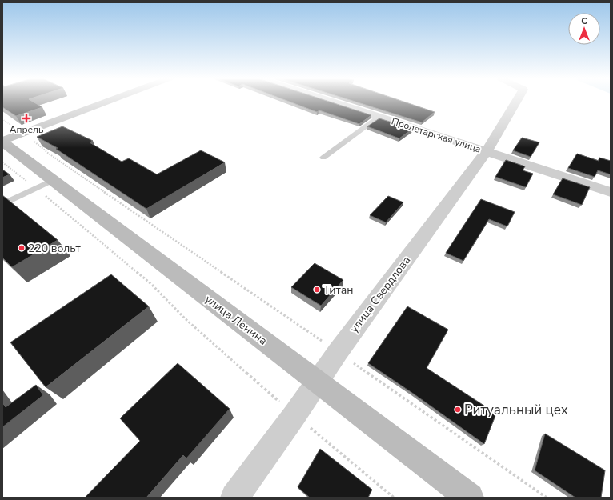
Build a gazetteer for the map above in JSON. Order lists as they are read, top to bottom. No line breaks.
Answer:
{"streets":{"main road":["улица Ленина"],"street":["Пролетарская улица","улица Свердлова"]},"crossings":[["Пролетарская улица","улица Свердлова"],["улица Свердлова","улица Ленина"]],"places":{"health":["Апрель"],"other":["220 вольт","Титан","Ритуальный цех"]},"north":"top"}
